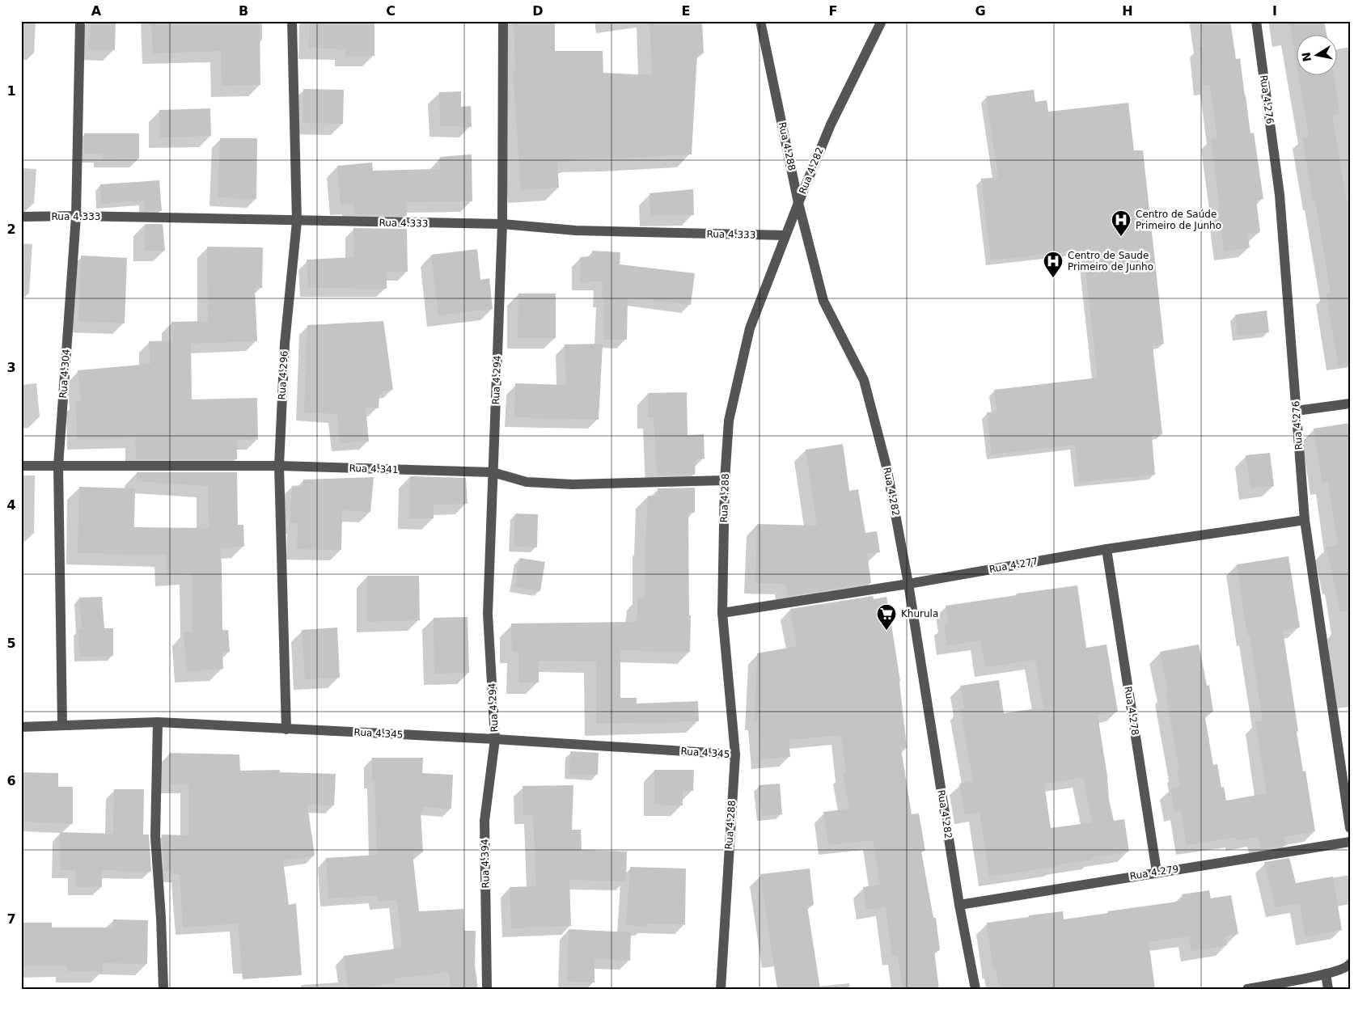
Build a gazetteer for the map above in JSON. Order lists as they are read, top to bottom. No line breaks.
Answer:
{"streets":{"street":["Rua 4.276","Rua 4.288","Rua 4.282","Rua 4.333","Rua 4.304","Rua 4.296","Rua 4.294","Rua 4.341","Rua 4.277","Rua 4.278","Rua 4.345","Rua 4.394","Rua 4.279"]},"crossings":[["Rua 4.276","Rua 4.277"],["Rua 4.288","Rua 4.282"],["Rua 4.288","Rua 4.333"],["Rua 4.288","Rua 4.341"],["Rua 4.288","Rua 4.277"],["Rua 4.288","Rua 4.345"],["Rua 4.282","Rua 4.277"],["Rua 4.282","Rua 4.279"],["Rua 4.333","Rua 4.304"],["Rua 4.333","Rua 4.296"],["Rua 4.333","Rua 4.294"],["Rua 4.304","Rua 4.341"],["Rua 4.304","Rua 4.345"],["Rua 4.296","Rua 4.341"],["Rua 4.296","Rua 4.345"],["Rua 4.294","Rua 4.341"],["Rua 4.294","Rua 4.345"],["Rua 4.294","Rua 4.394"],["Rua 4.277","Rua 4.278"],["Rua 4.278","Rua 4.279"],["Rua 4.345","Rua 4.394"]],"places":{"hospital":["Centro de Saúde Primeiro de Junho","Centro de Saude Primeiro de Junho"],"supermarket":["Khurula"]},"north":"left","grid":{"columns":["A","B","C","D","E","F","G","H","I"],"rows":["1","2","3","4","5","6","7"]}}
